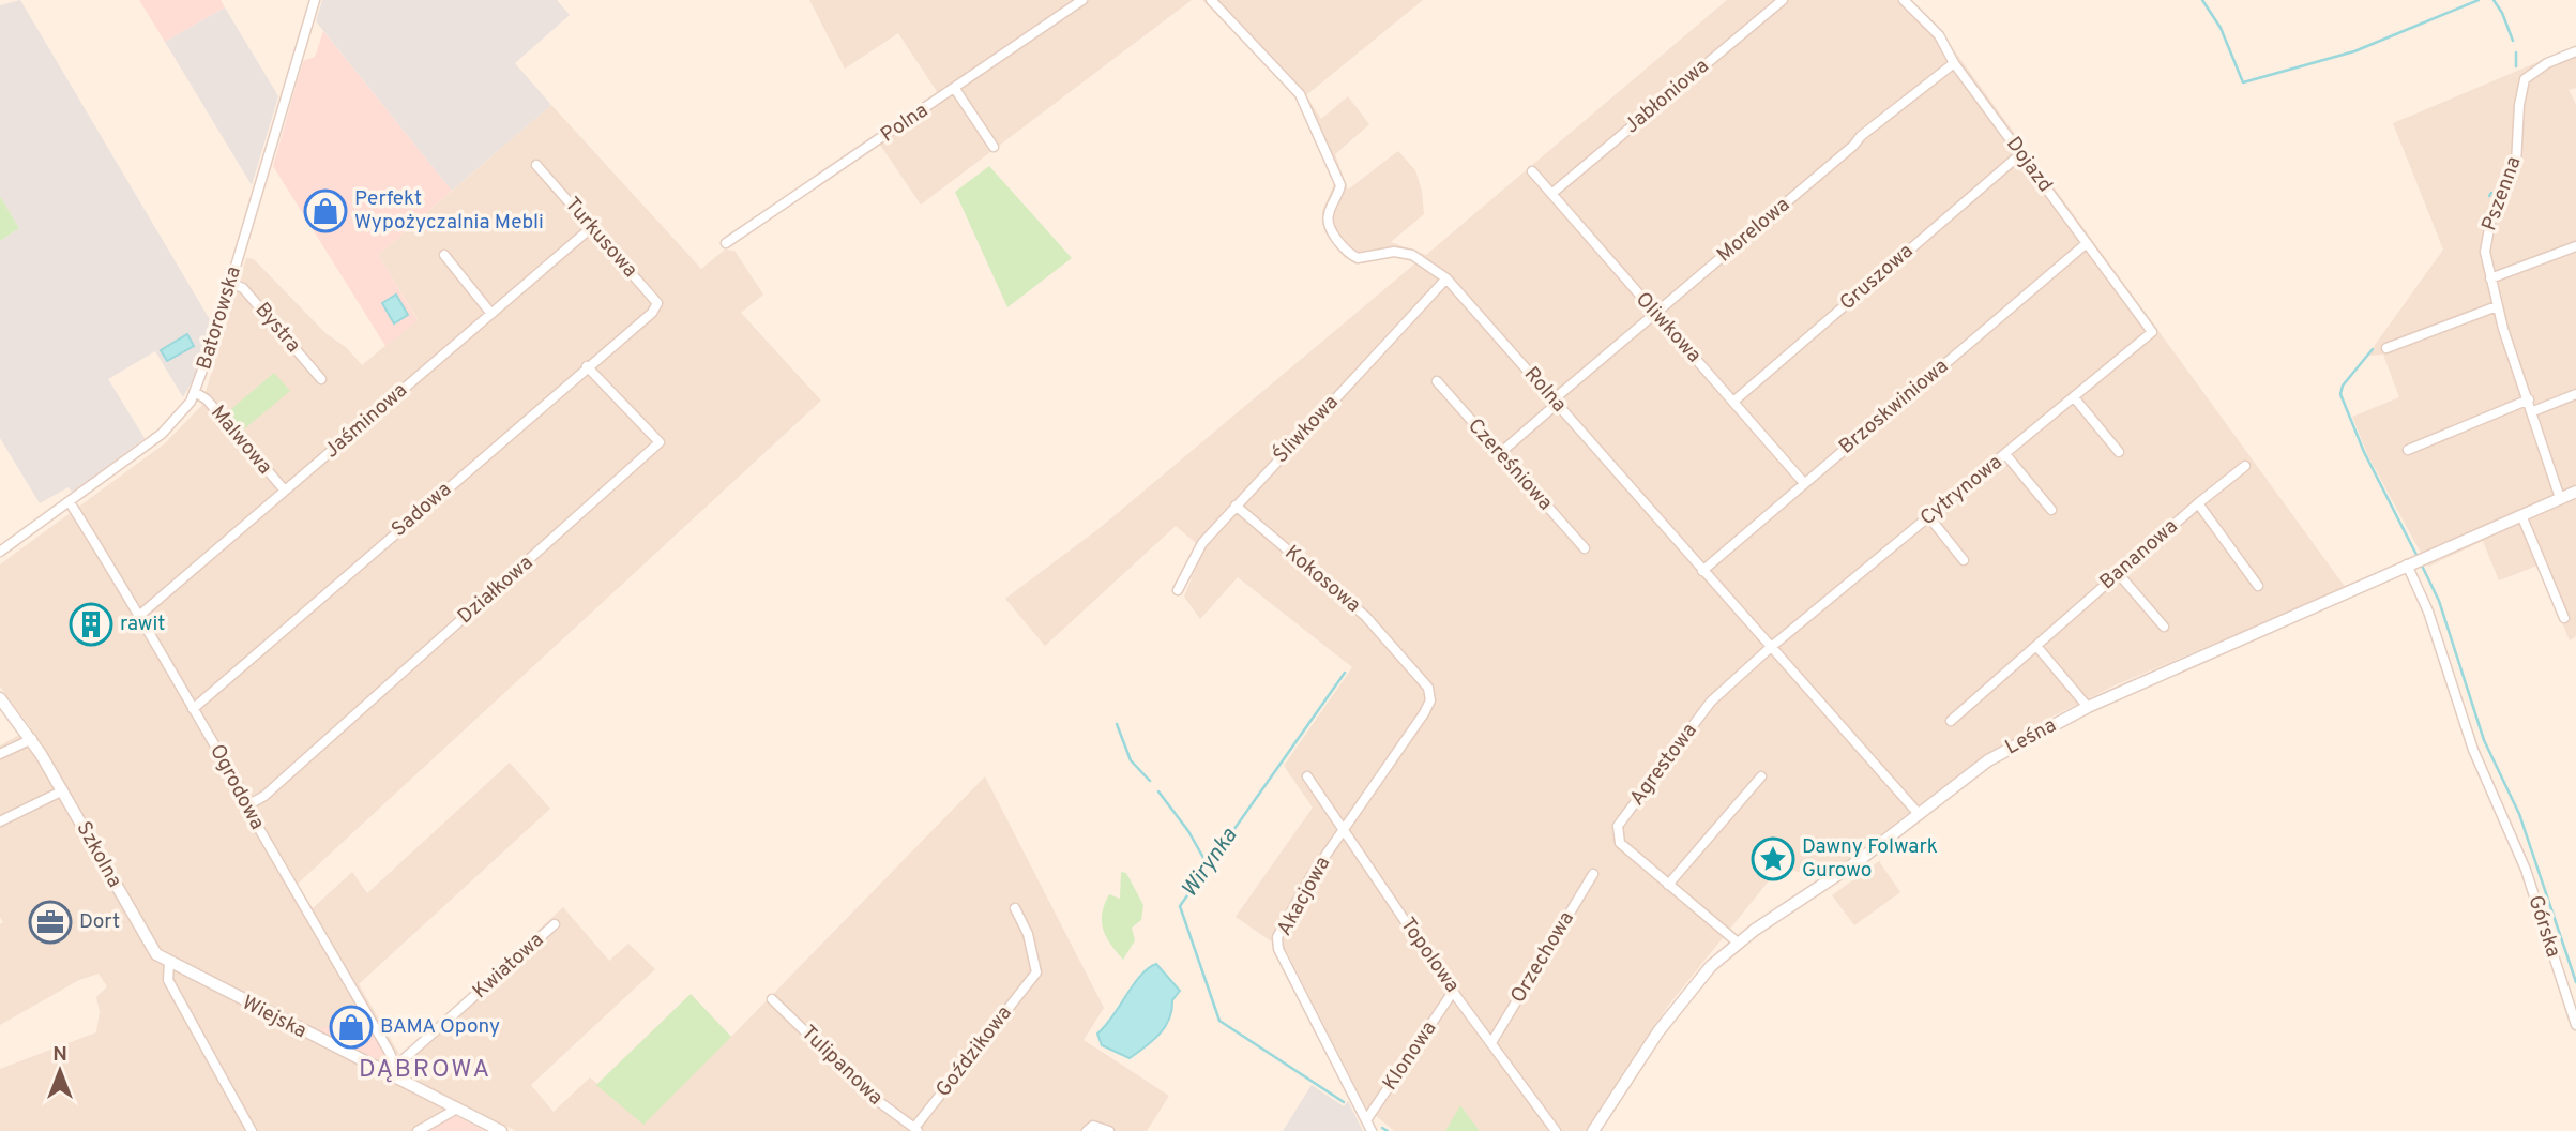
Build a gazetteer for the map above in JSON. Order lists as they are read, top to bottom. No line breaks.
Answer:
{"streets":{"street":["Jabłoniowa","Polna","Dojazd","Pszenna","Morelowa","Turkusowa","Gruszowa","Batorowska","Bystra","Oliwkowa","Rolna","Brzoskwiniowa","Jaśminowa","Śliwkowa","Malwowa","Czereśniowa","Cytrynowa","Sadowa","Bananowa","Kokosowa","Działkowa","Leśna","Agrestowa","Ogrodowa","Szkolna","Akacjowa","Górska","Topolowa","Orzechowa","Kwiatowa","Wiejska","Goździkowa","Klonowa","Tulipanowa"]},"crossings":[["Jabłoniowa","Oliwkowa"],["Dojazd","Morelowa"],["Dojazd","Gruszowa"],["Dojazd","Brzoskwiniowa"],["Dojazd","Cytrynowa"],["Pszenna","Leśna"],["Morelowa","Oliwkowa"],["Morelowa","Rolna"],["Morelowa","Czereśniowa"],["Turkusowa","Jaśminowa"],["Turkusowa","Sadowa"],["Gruszowa","Oliwkowa"],["Batorowska","Bystra"],["Batorowska","Malwowa"],["Batorowska","Ogrodowa"],["Oliwkowa","Brzoskwiniowa"],["Rolna","Brzoskwiniowa"],["Rolna","Śliwkowa"],["Rolna","Cytrynowa"],["Rolna","Leśna"],["Rolna","Agrestowa"],["Jaśminowa","Malwowa"],["Jaśminowa","Ogrodowa"],["Śliwkowa","Kokosowa"],["Cytrynowa","Agrestowa"],["Sadowa","Działkowa"],["Sadowa","Ogrodowa"],["Kokosowa","Akacjowa"],["Działkowa","Ogrodowa"],["Leśna","Agrestowa"],["Leśna","Górska"],["Ogrodowa","Kwiatowa"],["Ogrodowa","Wiejska"],["Szkolna","Wiejska"],["Akacjowa","Topolowa"],["Akacjowa","Klonowa"],["Topolowa","Orzechowa"],["Topolowa","Klonowa"],["Kwiatowa","Wiejska"],["Goździkowa","Tulipanowa"]],"districts":["DĄBROWA"],"water":["Wirynka"],"places":{"shop":["Perfekt Wypożyczalnia Mebli","BAMA Opony"],"building":["rawit"],"place":["Dawny Folwark Gurowo"],"office":["Dort"]},"north":"top"}
